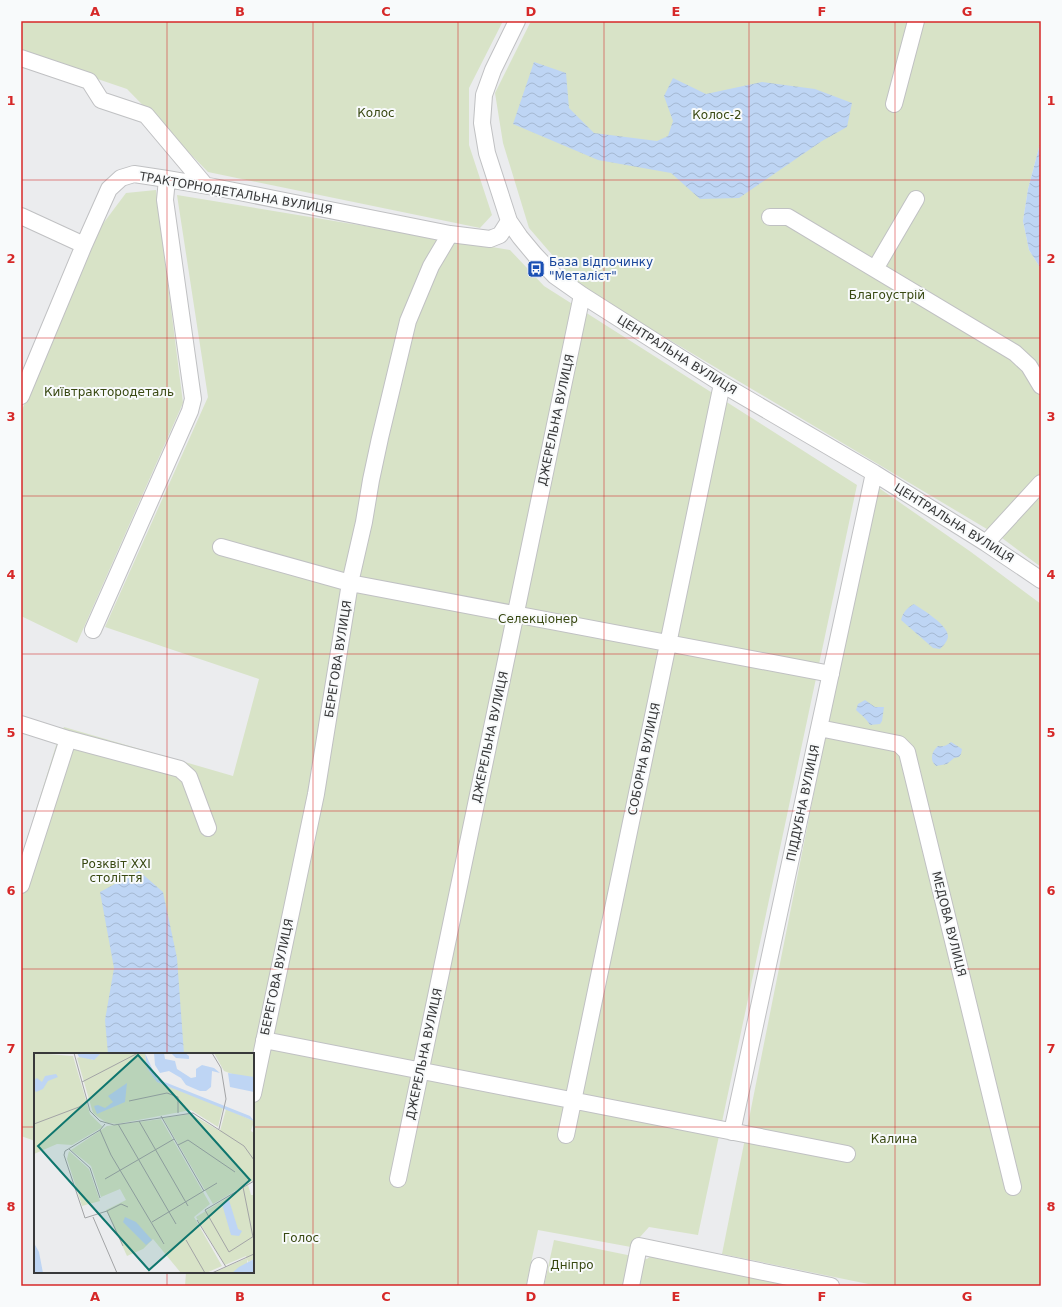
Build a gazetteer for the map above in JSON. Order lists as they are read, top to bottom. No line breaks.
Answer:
{"streets":{"street":["ТРАКТОРНОДЕТАЛЬНА ВУЛИЦЯ","ЦЕНТРАЛЬНА ВУЛИЦЯ","ДЖЕРЕЛЬНА ВУЛИЦЯ","БЕРЕГОВА ВУЛИЦЯ","СОБОРНА ВУЛИЦЯ","ПІДДУБНА ВУЛИЦЯ","МЕДОВА ВУЛИЦЯ"]},"crossings":[["ТРАКТОРНОДЕТАЛЬНА ВУЛИЦЯ","ЦЕНТРАЛЬНА ВУЛИЦЯ"],["ТРАКТОРНОДЕТАЛЬНА ВУЛИЦЯ","БЕРЕГОВА ВУЛИЦЯ"],["ЦЕНТРАЛЬНА ВУЛИЦЯ","ДЖЕРЕЛЬНА ВУЛИЦЯ"],["ЦЕНТРАЛЬНА ВУЛИЦЯ","СОБОРНА ВУЛИЦЯ"],["ЦЕНТРАЛЬНА ВУЛИЦЯ","ПІДДУБНА ВУЛИЦЯ"],["ПІДДУБНА ВУЛИЦЯ","МЕДОВА ВУЛИЦЯ"]],"parks":["Колос","Колос-2","Благоустрій","Київтрактородеталь","Селекціонер","Розквіт XXI століття","Калина","Голос","Дніпро"],"places":{"bus stop":["База відпочинку \"Металіст\""]},"grid":{"columns":["A","B","C","D","E","F","G"],"rows":["1","2","3","4","5","6","7","8"]}}
